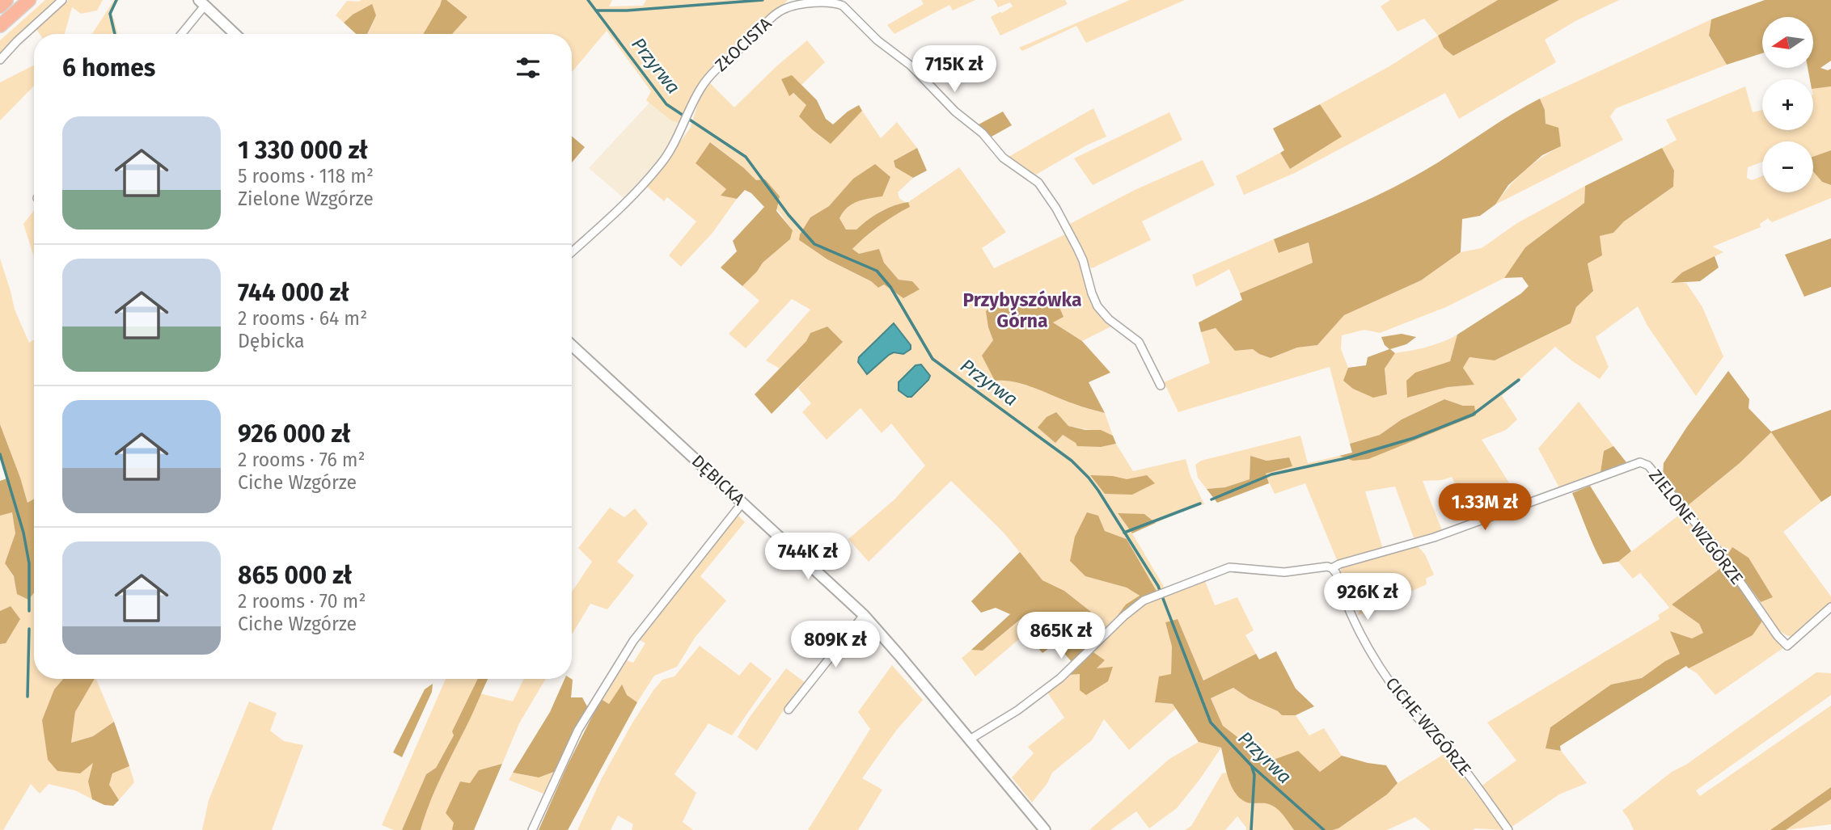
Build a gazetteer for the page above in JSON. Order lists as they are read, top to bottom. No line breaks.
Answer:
{"streets":{"street":["ZŁOCISTA","DĘBICKA","ZIELONE WZGÓRZE","CICHE WZGÓRZE"]},"crossings":[["ZIELONE WZGÓRZE","CICHE WZGÓRZE"]],"districts":["Przybyszówka Górna"],"water":["Przyrwa"],"north":"left","page":{"map_buttons":["+","−"],"heading":"6 homes","price":["715K zł","1.33M zł","744K zł","926K zł","865K zł","809K zł"],"list":[{"name":"1 330 000 zł","note":"5 rooms · 118 m² · Zielone Wzgórze"},{"name":"744 000 zł","note":"2 rooms · 64 m² · Dębicka"},{"name":"926 000 zł","note":"2 rooms · 76 m² · Ciche Wzgórze"},{"name":"865 000 zł","note":"2 rooms · 70 m² · Ciche Wzgórze"}]}}
